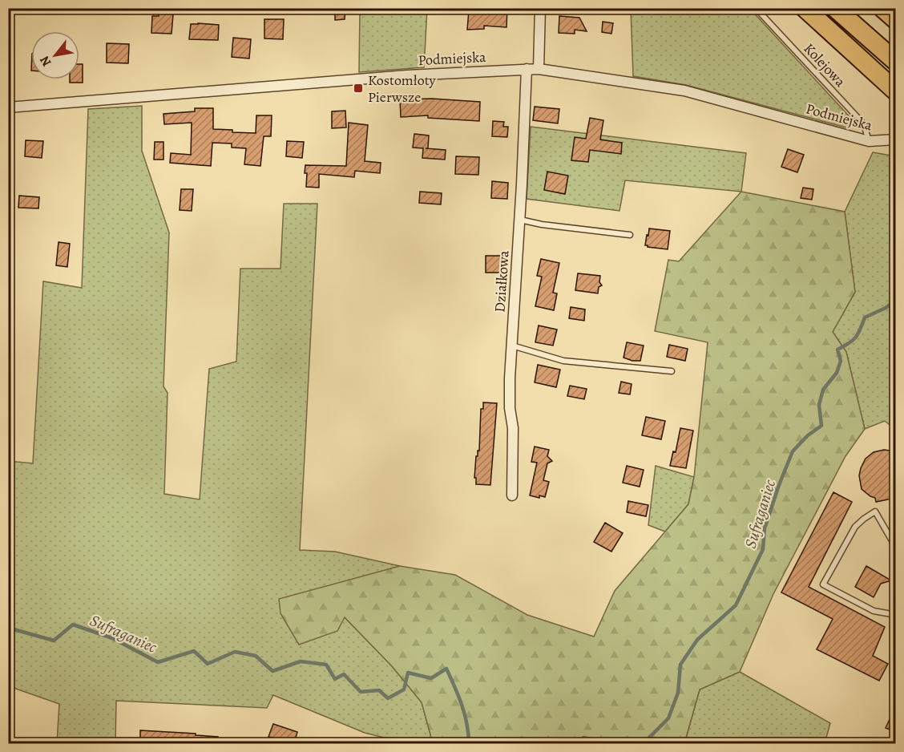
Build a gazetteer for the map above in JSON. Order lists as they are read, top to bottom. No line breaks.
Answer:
{"streets":{"street":["Podmiejska","Działkowa"],"lane":["Kolejowa"]},"crossings":[["Podmiejska","Kolejowa"],["Podmiejska","Działkowa"]],"water":["Sufraganiec"],"places":{"transit":["Kostomłoty Pierwsze"]},"north":"bottom left"}
